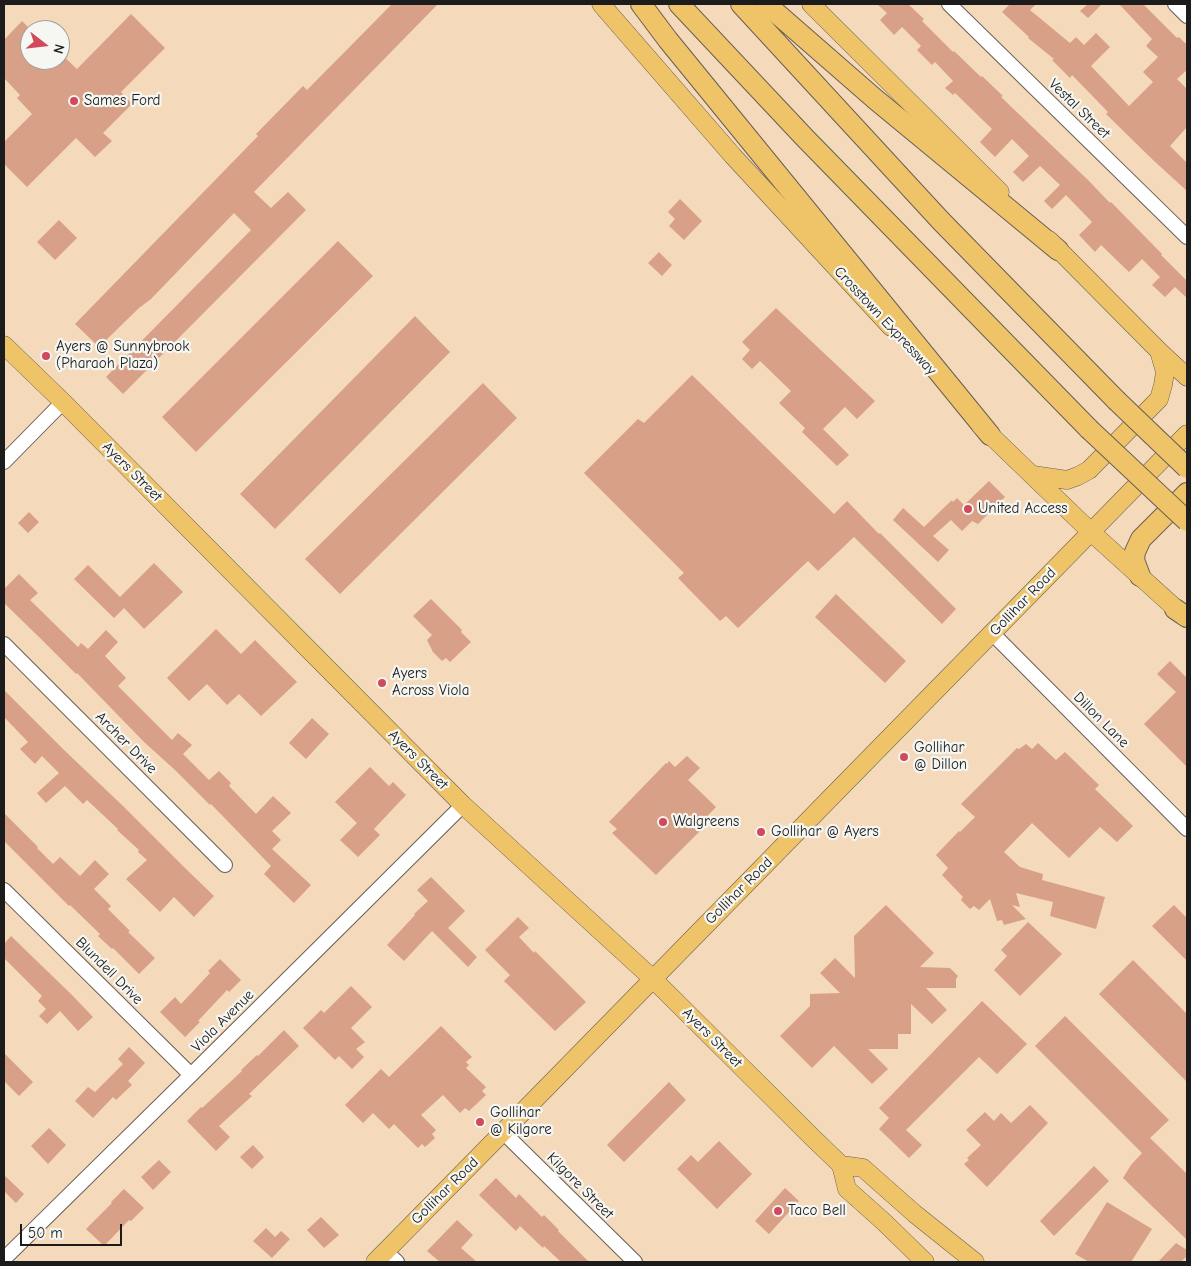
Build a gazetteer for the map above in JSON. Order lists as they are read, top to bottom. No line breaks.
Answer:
{"streets":{"main road":["Crosstown Expressway","Ayers Street","Gollihar Road"],"street":["Vestal Street","Dillon Lane","Archer Drive","Blundell Drive","Viola Avenue","Kilgore Street"]},"crossings":[["Crosstown Expressway","Gollihar Road"],["Ayers Street","Gollihar Road"],["Ayers Street","Viola Avenue"],["Gollihar Road","Dillon Lane"],["Gollihar Road","Kilgore Street"],["Blundell Drive","Viola Avenue"]],"places":["Sames Ford","Ayers @ Sunnybrook (Pharaoh Plaza)","United Access","Ayers Across Viola","Gollihar @ Dillon","Walgreens","Gollihar @ Ayers","Gollihar @ Kilgore","Taco Bell"],"scale_bar":"50 m","north":"right"}
